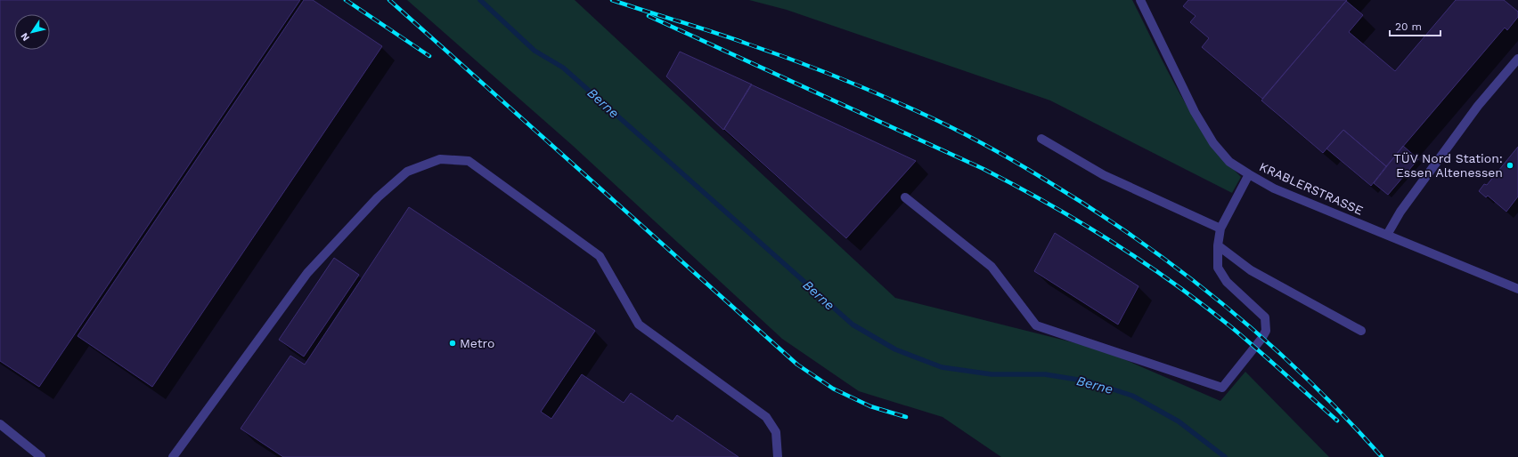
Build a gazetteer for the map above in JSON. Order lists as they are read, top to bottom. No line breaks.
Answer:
{"streets":{"street":["KRABLERSTRASSE"]},"water":["Berne"],"places":["TÜV Nord Station: Essen Altenessen","Metro"],"scale_bar":"20 m","north":"bottom left"}
